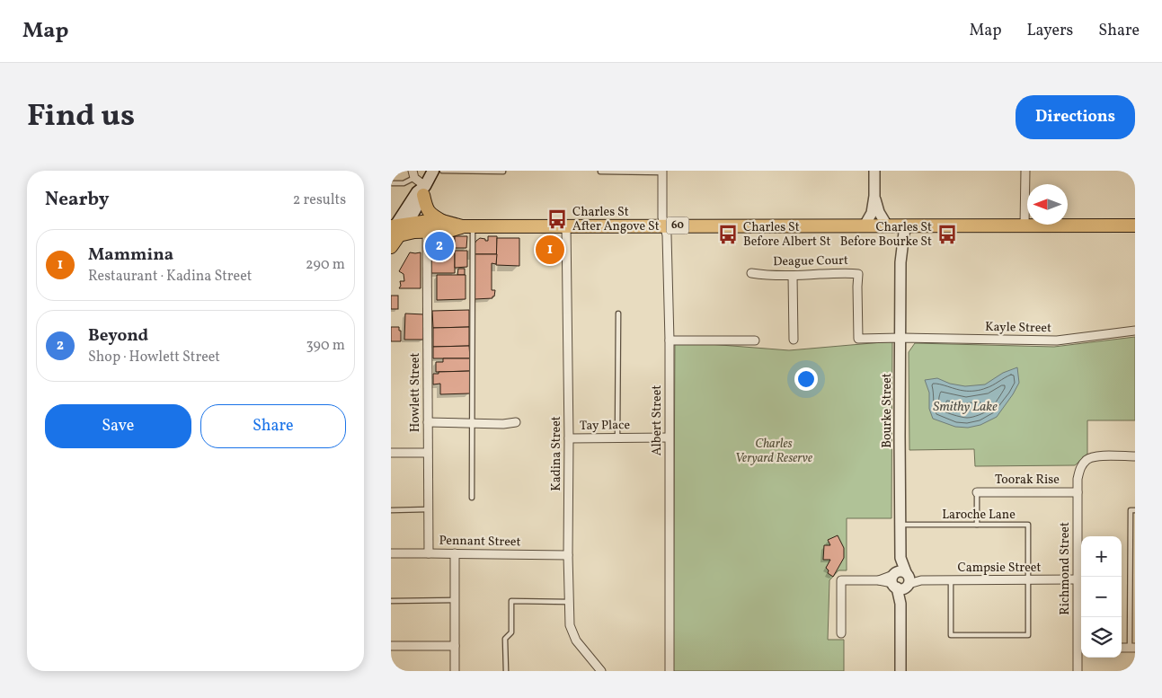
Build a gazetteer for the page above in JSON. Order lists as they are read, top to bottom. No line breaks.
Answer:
{"streets":{"main road":["60"],"street":["Deague Court","Kayle Street","Howlett Street","Bourke Street","Albert Street","Tay Place","Kadina Street","Toorak Rise","Pennant Street","Campsie Street","Richmond Street"],"lane":["Laroche Lane"]},"crossings":[["60","Howlett Street"],["60","Bourke Street"],["60","Albert Street"],["60","Kadina Street"],["Deague Court","Kayle Street"],["Kayle Street","Bourke Street"],["Howlett Street","Pennant Street"],["Bourke Street","Laroche Lane"],["Bourke Street","Campsie Street"],["Albert Street","Tay Place"],["Tay Place","Kadina Street"],["Kadina Street","Pennant Street"],["Toorak Rise","Richmond Street"],["Laroche Lane","Campsie Street"],["Campsie Street","Richmond Street"]],"water":["Smithy Lake"],"parks":["Charles Veryard Reserve"],"places":{"bus stop":["Charles St After Angove St","Charles St Before Albert St","Charles St Before Bourke St"]},"north":"left","page":{"header":"Map","nav":["Map","Layers","Share"],"title":"Find us","buttons":["Directions",["Save","Share"]],"heading":["Nearby","2 results"],"list":[{"mark":"1","name":"Mammina","note":"Restaurant · Kadina Street","value":"290 m"},{"mark":"2","name":"Beyond","note":"Shop · Howlett Street","value":"390 m"}],"pins":["2","1"],"map_buttons":["+","−"]}}
